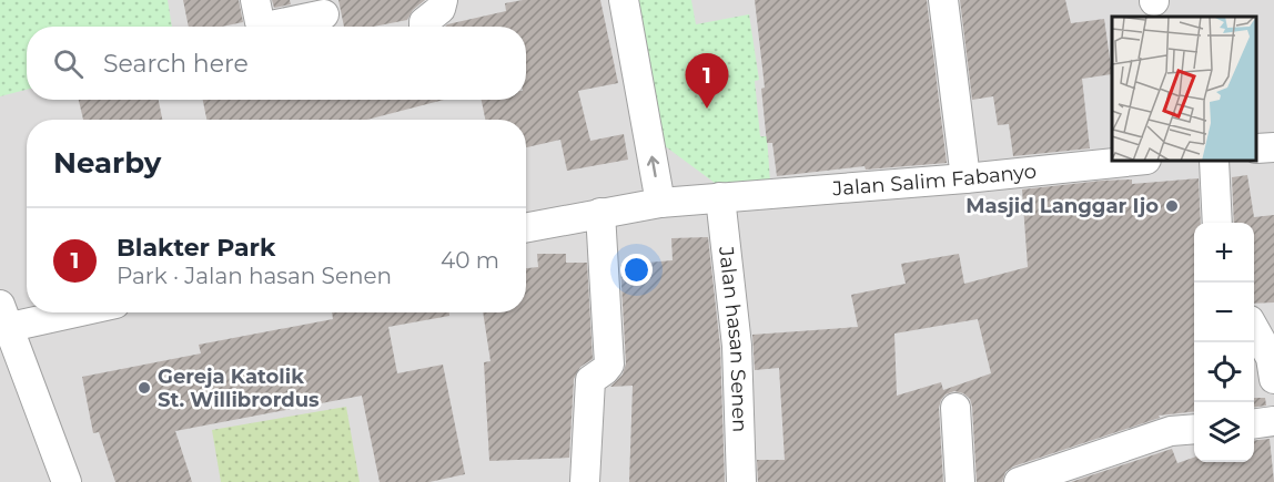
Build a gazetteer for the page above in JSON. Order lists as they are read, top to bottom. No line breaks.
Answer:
{"streets":{"street":["Jalan Salim Fabanyo","Jalan hasan Senen"]},"crossings":[["Jalan Salim Fabanyo","Jalan hasan Senen"]],"places":["Masjid Langgar Ijo","Gereja Katolik St. Willibrordus"],"page":{"search":"Search here","pins":"1","heading":"Nearby","list":[{"mark":"1","name":"Blakter Park","note":"Park · Jalan hasan Senen","value":"40 m"}],"map_buttons":["+","−"]}}
